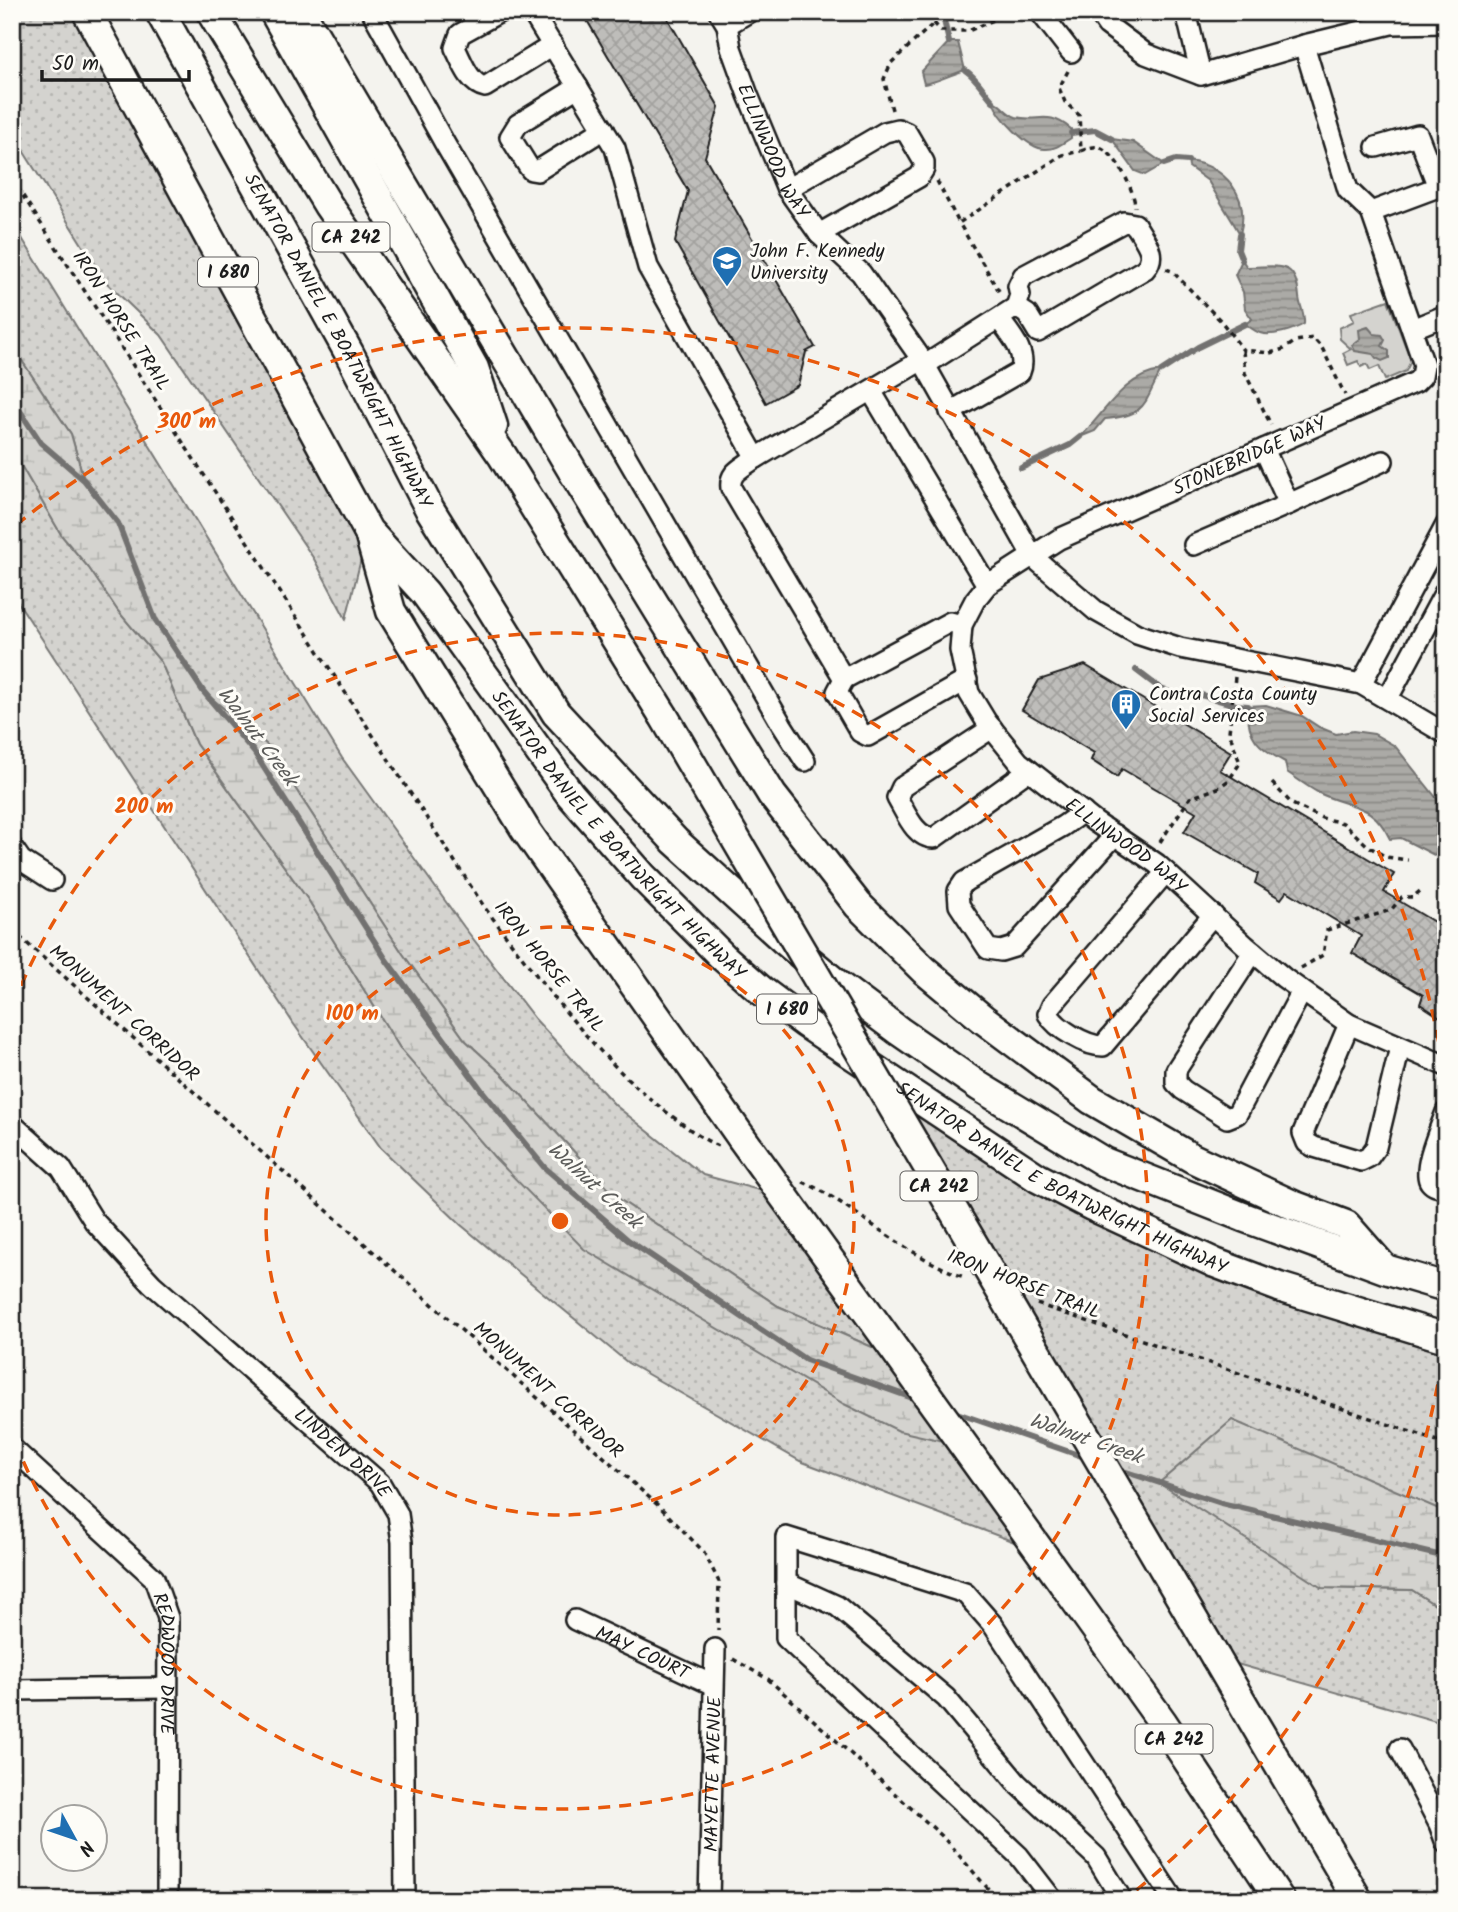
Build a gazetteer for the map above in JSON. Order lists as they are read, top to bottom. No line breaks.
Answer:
{"streets":{"highway":["CA 242","I 680","SENATOR DANIEL E BOATWRIGHT HIGHWAY"],"street":["ELLINWOOD WAY","STONEBRIDGE WAY","LINDEN DRIVE","MAY COURT","REDWOOD DRIVE","MAYETTE AVENUE"],"path":["IRON HORSE TRAIL","MONUMENT CORRIDOR"]},"crossings":[["ELLINWOOD WAY","STONEBRIDGE WAY"],["CA 242","IRON HORSE TRAIL"],["CA 242","SENATOR DANIEL E BOATWRIGHT HIGHWAY"],["MONUMENT CORRIDOR","MAYETTE AVENUE"],["MAY COURT","MAYETTE AVENUE"]],"water":["Walnut Creek"],"places":{"school or university":["John F. Kennedy University"],"building":["Contra Costa County Social Services"]},"scale_bar":"50 m","north":"bottom right","rings":["300 m","200 m","100 m"]}
